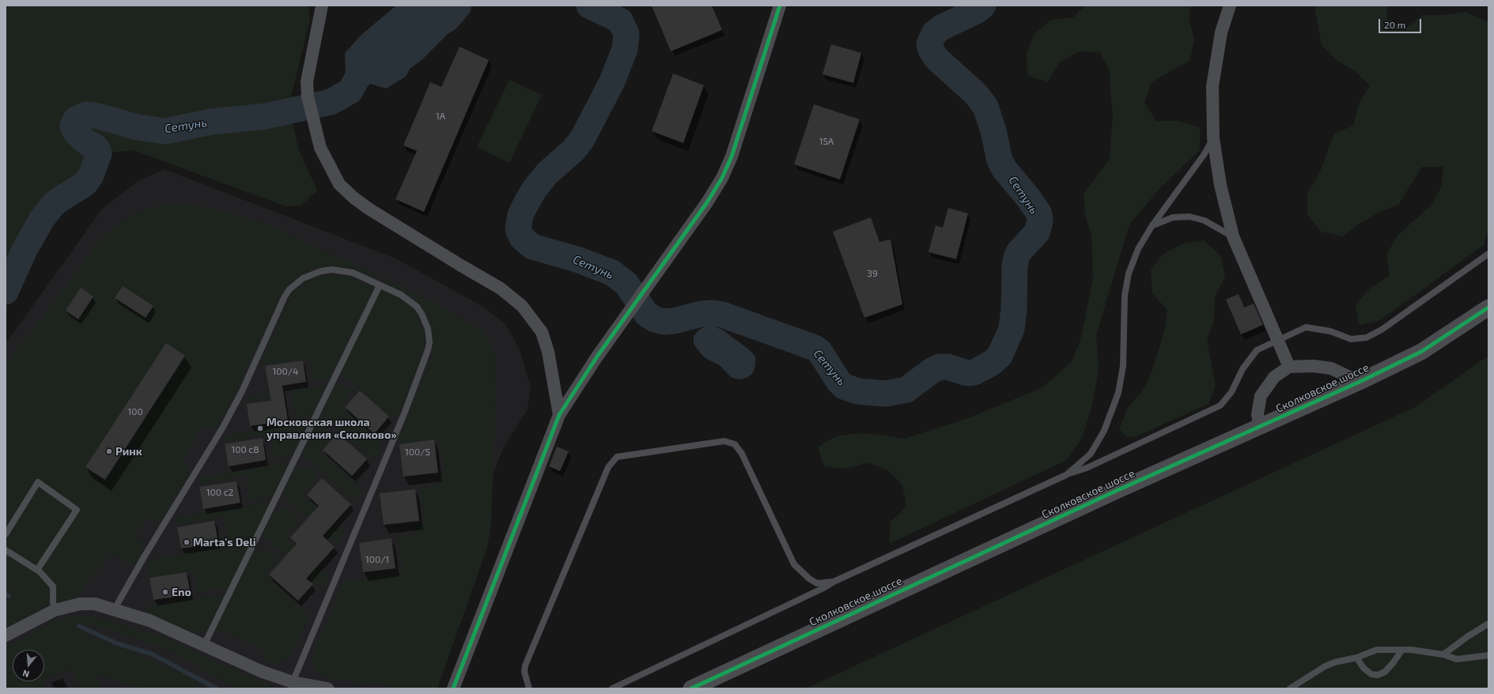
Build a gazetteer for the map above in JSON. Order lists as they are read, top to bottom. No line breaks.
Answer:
{"streets":{"street":["Сколковское шоссе"]},"water":["Сетунь"],"places":["Московская школа управления «Сколково»","Ринк","Marta's Deli","Eno"],"house_numbers":["1А","15А","39","100/4","100","100 с8","100/5","100 с2","100/1"],"scale_bar":"20 m","north":"bottom"}
